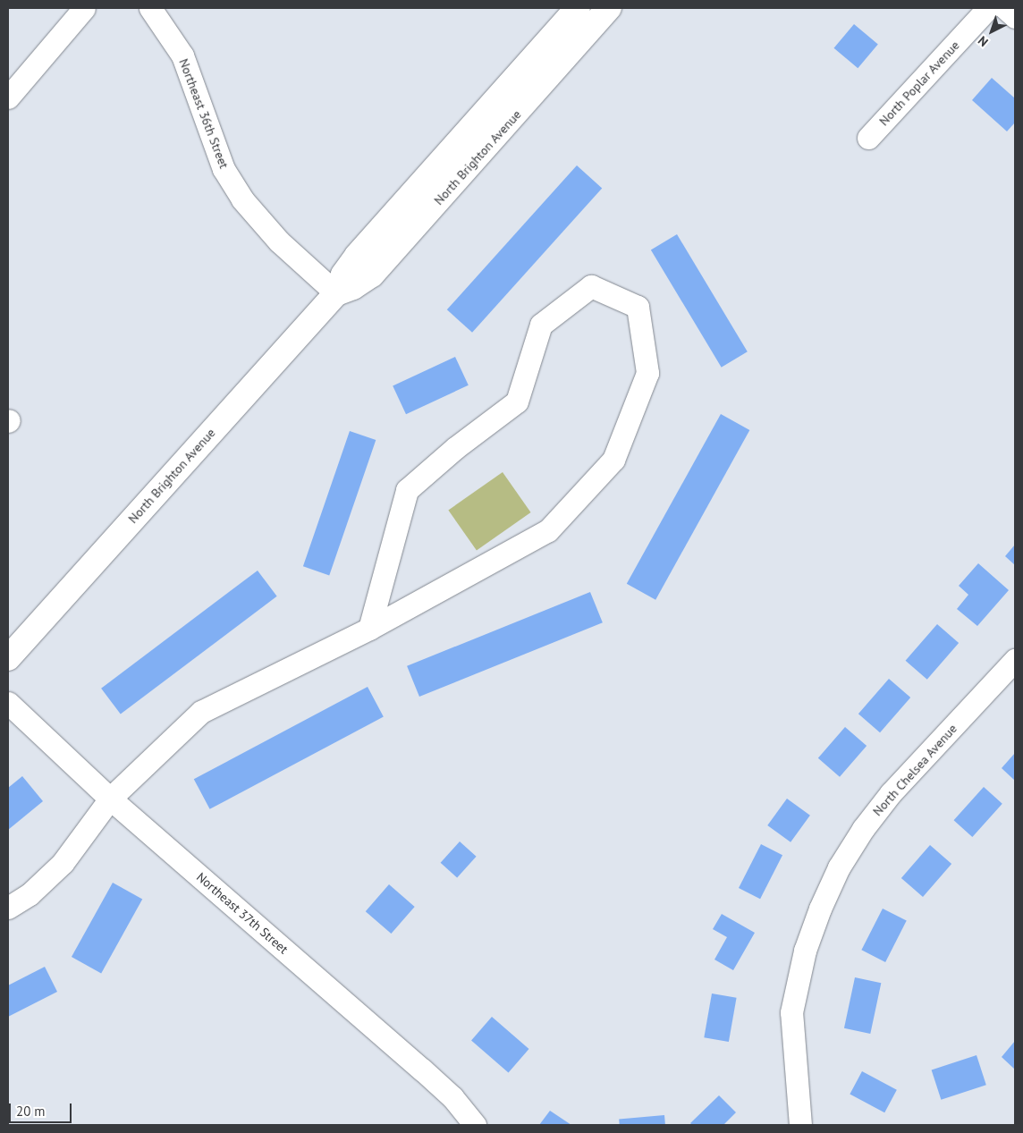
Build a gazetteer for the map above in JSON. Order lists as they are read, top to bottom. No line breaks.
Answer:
{"streets":{"main road":["North Brighton Avenue"],"street":["North Poplar Avenue","Northeast 36th Street","North Chelsea Avenue","Northeast 37th Street"]},"crossings":[["Northeast 36th Street","North Brighton Avenue"]],"scale_bar":"20 m","north":"bottom left"}
